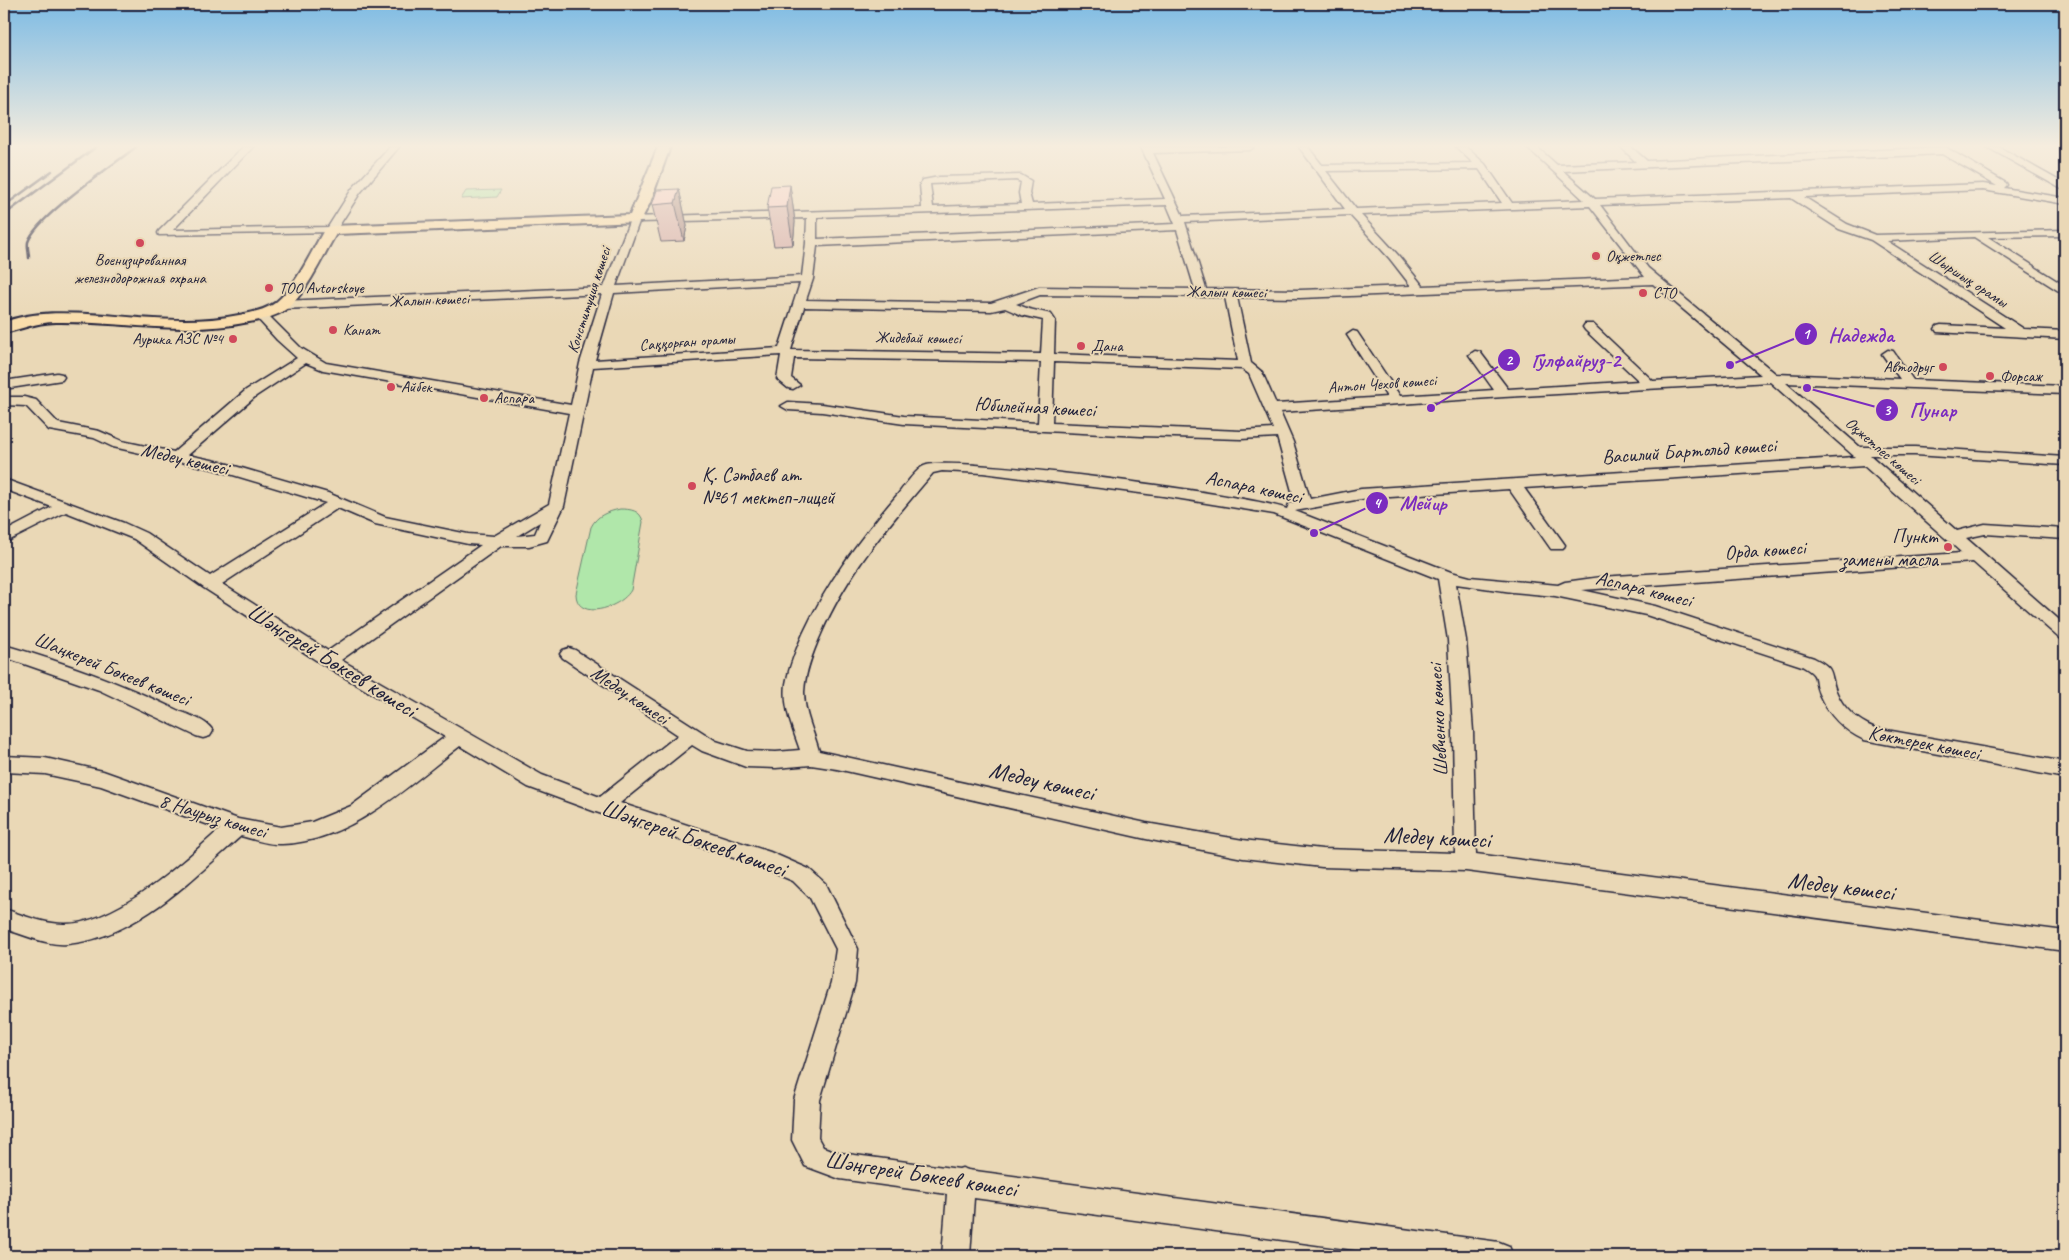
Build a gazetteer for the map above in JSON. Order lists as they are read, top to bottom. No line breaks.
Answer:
{"streets":{"main road":["Жалын көшесі","Конституция көшесі"],"street":["Шыршық орамы","Жидебай көшесі","Саққорған орамы","Антон Чехов көшесі","Юбилейная көшесі","Василий Бартольд көшесі","Оқжетпес көшесі","Медеу көшесі","Аспара көшесі","Орда көшесі","Шәңгерей Бөкеев көшесі","Шаңкерей Бөкеев көшесі","Шевченко көшесі","Көктерек көшесі","8 Наурыз көшесі"]},"crossings":[["Жалын көшесі","Конституция көшесі"],["Жалын көшесі","Оқжетпес көшесі"],["Конституция көшесі","Саққорған орамы"],["Конституция көшесі","Медеу көшесі"],["Жидебай көшесі","Саққорған орамы"],["Антон Чехов көшесі","Оқжетпес көшесі"],["Василий Бартольд көшесі","Оқжетпес көшесі"],["Василий Бартольд көшесі","Аспара көшесі"],["Оқжетпес көшесі","Орда көшесі"],["Медеу көшесі","Аспара көшесі"],["Медеу көшесі","Шәңгерей Бөкеев көшесі"],["Медеу көшесі","Шевченко көшесі"],["Аспара көшесі","Орда көшесі"],["Аспара көшесі","Шевченко көшесі"],["Аспара көшесі","Көктерек көшесі"],["Шәңгерей Бөкеев көшесі","8 Наурыз көшесі"]],"places":["Военизированная железнодорожная охрана","Оқжетпес","ТОО Avtorskoye","СТО","Канат","Аурика АЗС №4","Дана","Надежда","Автодруг","Форсаж","Айбек","Пунар","Аспара","Гулфайруз-2","Қ. Сәтбаев ат. №61 мектеп-лицей","Мейир","Пункт замены масла"]}
